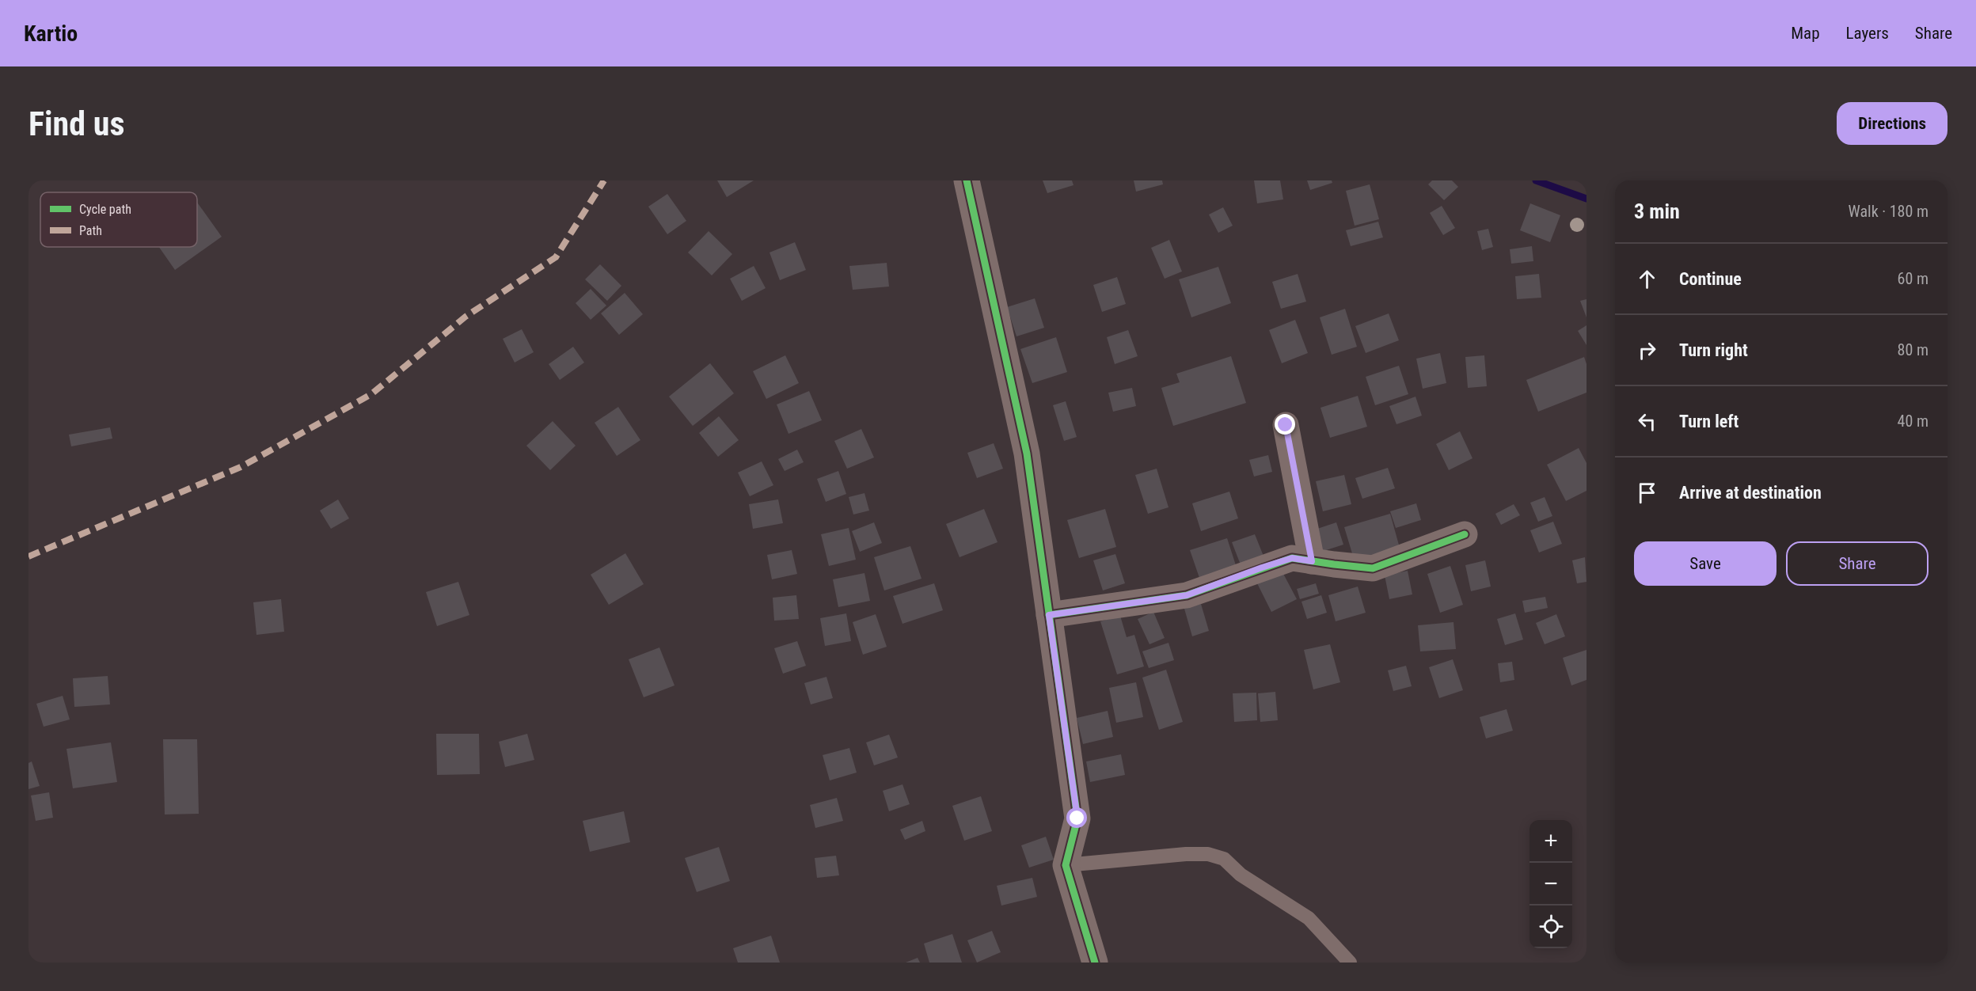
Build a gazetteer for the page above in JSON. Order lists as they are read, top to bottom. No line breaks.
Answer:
{"legend":["Cycle path","Path"],"page":{"header":"Kartio","nav":["Map","Layers","Share"],"buttons":["Directions",["Save","Share"]],"title":"Find us","heading":["3 min","Walk · 180 m"],"list":[["Continue","60 m"],["Turn right","80 m"],["Turn left","40 m"],"Arrive at destination"],"map_buttons":["+","−"]}}
